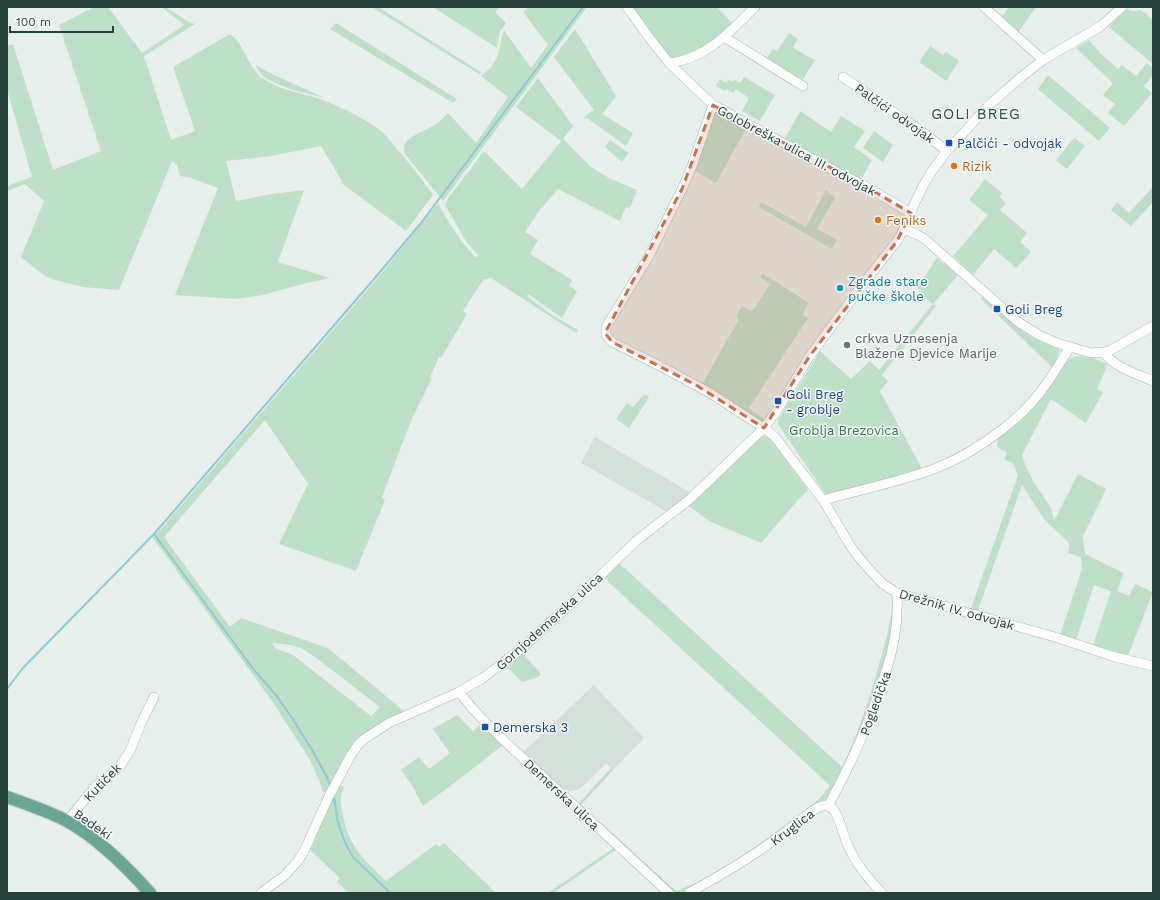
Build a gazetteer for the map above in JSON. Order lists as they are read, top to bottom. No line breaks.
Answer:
{"streets":{"main road":["Bedeki"],"street":["Palčići odvojak","Golobreška ulica III. odvojak","Drežnik IV. odvojak","Gornjodemerska ulica","Pogledička","Kutiček","Demerska ulica","Kruglica"]},"crossings":[["Palčići odvojak","Gornjodemerska ulica"],["Golobreška ulica III. odvojak","Drežnik IV. odvojak"],["Golobreška ulica III. odvojak","Gornjodemerska ulica"],["Drežnik IV. odvojak","Gornjodemerska ulica"],["Drežnik IV. odvojak","Pogledička"],["Gornjodemerska ulica","Demerska ulica"],["Pogledička","Kruglica"],["Kutiček","Bedeki"]],"districts":["GOLI BREG"],"parks":["Groblja Brezovica"],"places":{"transit":["Palčići - odvojak","Goli Breg","Goli Breg - groblje","Demerska 3"],"other":["Rizik","Feniks","Zgrade stare pučke škole","crkva Uznesenja Blažene Djevice Marije"]},"scale_bar":"100 m"}
